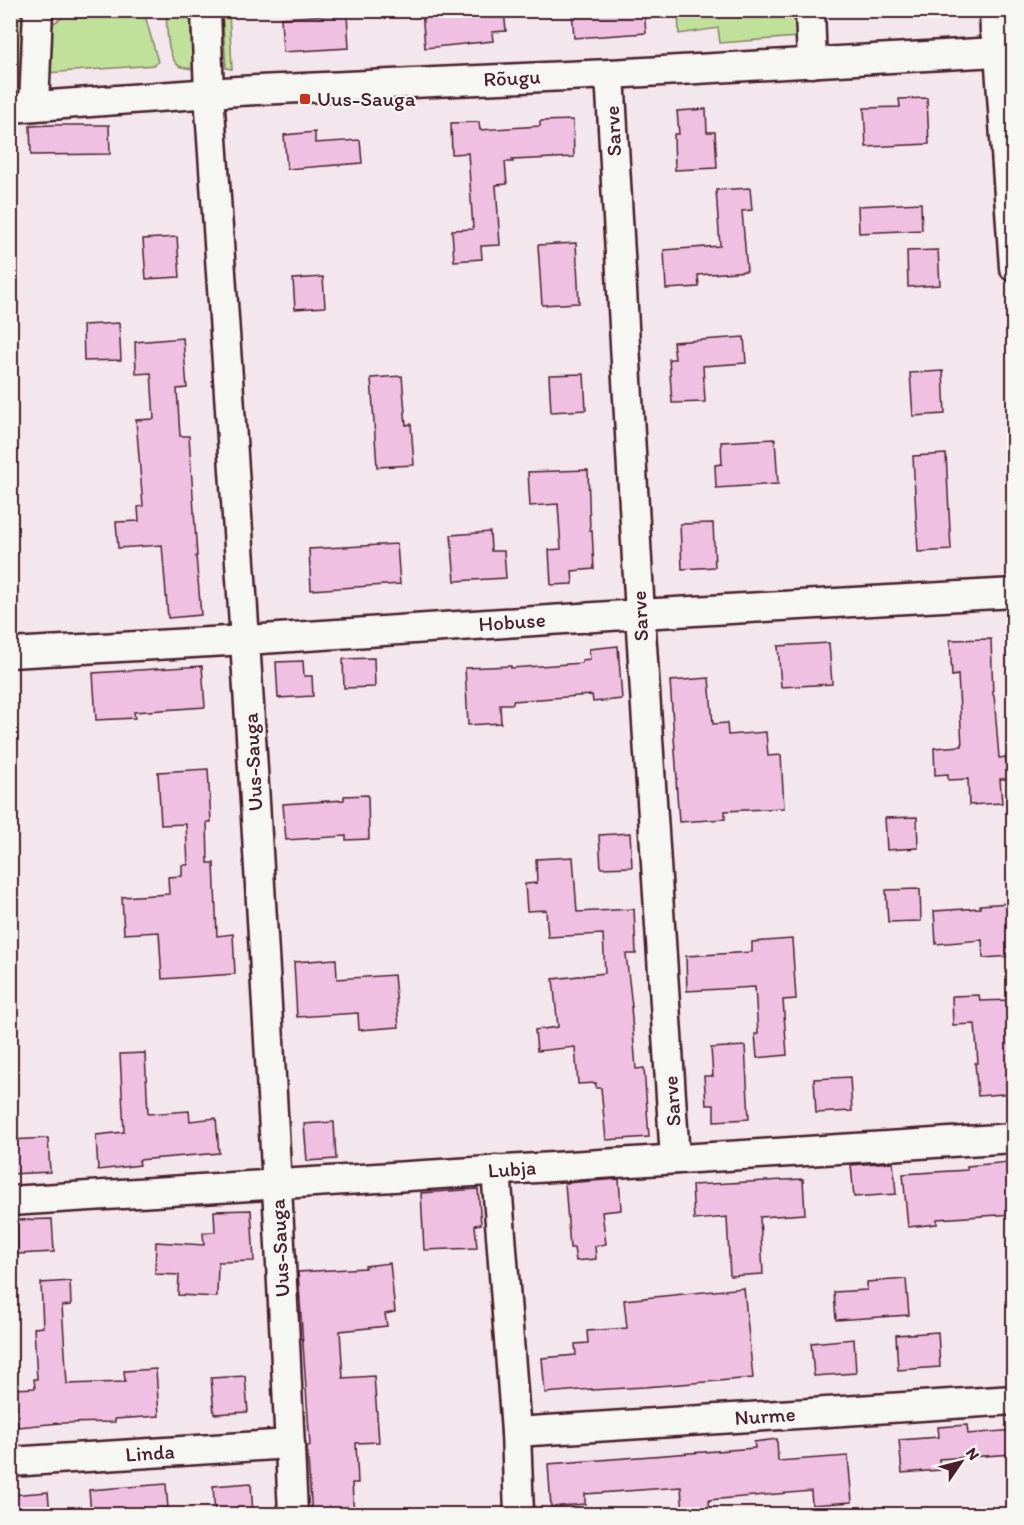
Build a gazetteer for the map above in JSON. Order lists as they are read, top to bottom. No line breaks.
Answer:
{"streets":{"street":["Rõugu","Sarve","Hobuse","Uus-Sauga","Lubja","Nurme","Linda"]},"crossings":[["Rõugu","Sarve"],["Rõugu","Uus-Sauga"],["Sarve","Hobuse"],["Sarve","Lubja"],["Hobuse","Uus-Sauga"],["Uus-Sauga","Lubja"],["Uus-Sauga","Linda"]],"places":{"transit":["Uus-Sauga"]},"north":"top right"}
